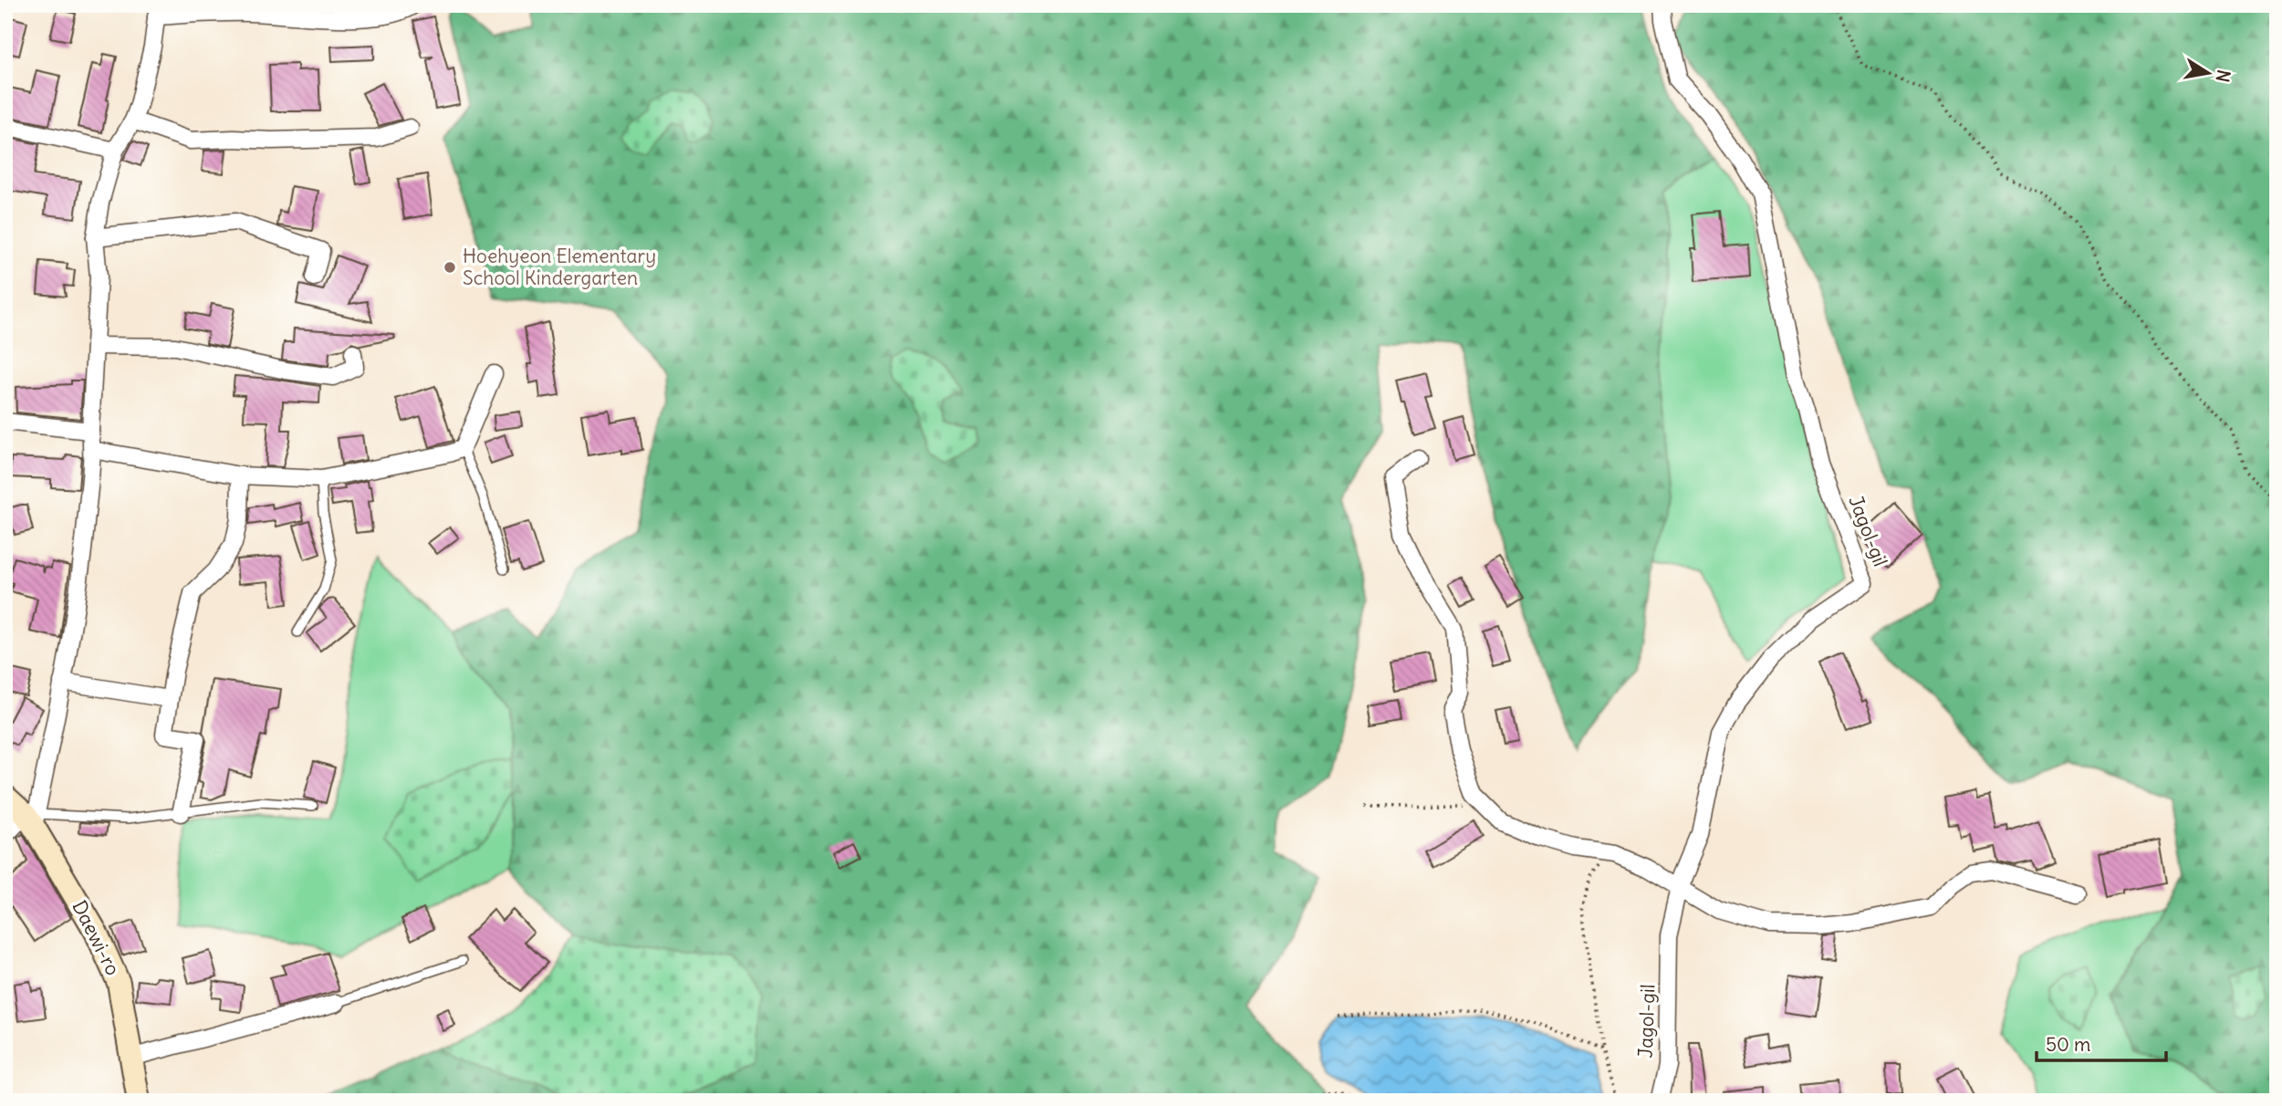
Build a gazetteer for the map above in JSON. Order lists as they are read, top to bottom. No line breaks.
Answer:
{"streets":{"main road":["Daewi-ro"],"street":["Jagol-gil"]},"places":["Hoehyeon Elementary School Kindergarten"],"scale_bar":"50 m","north":"right"}
